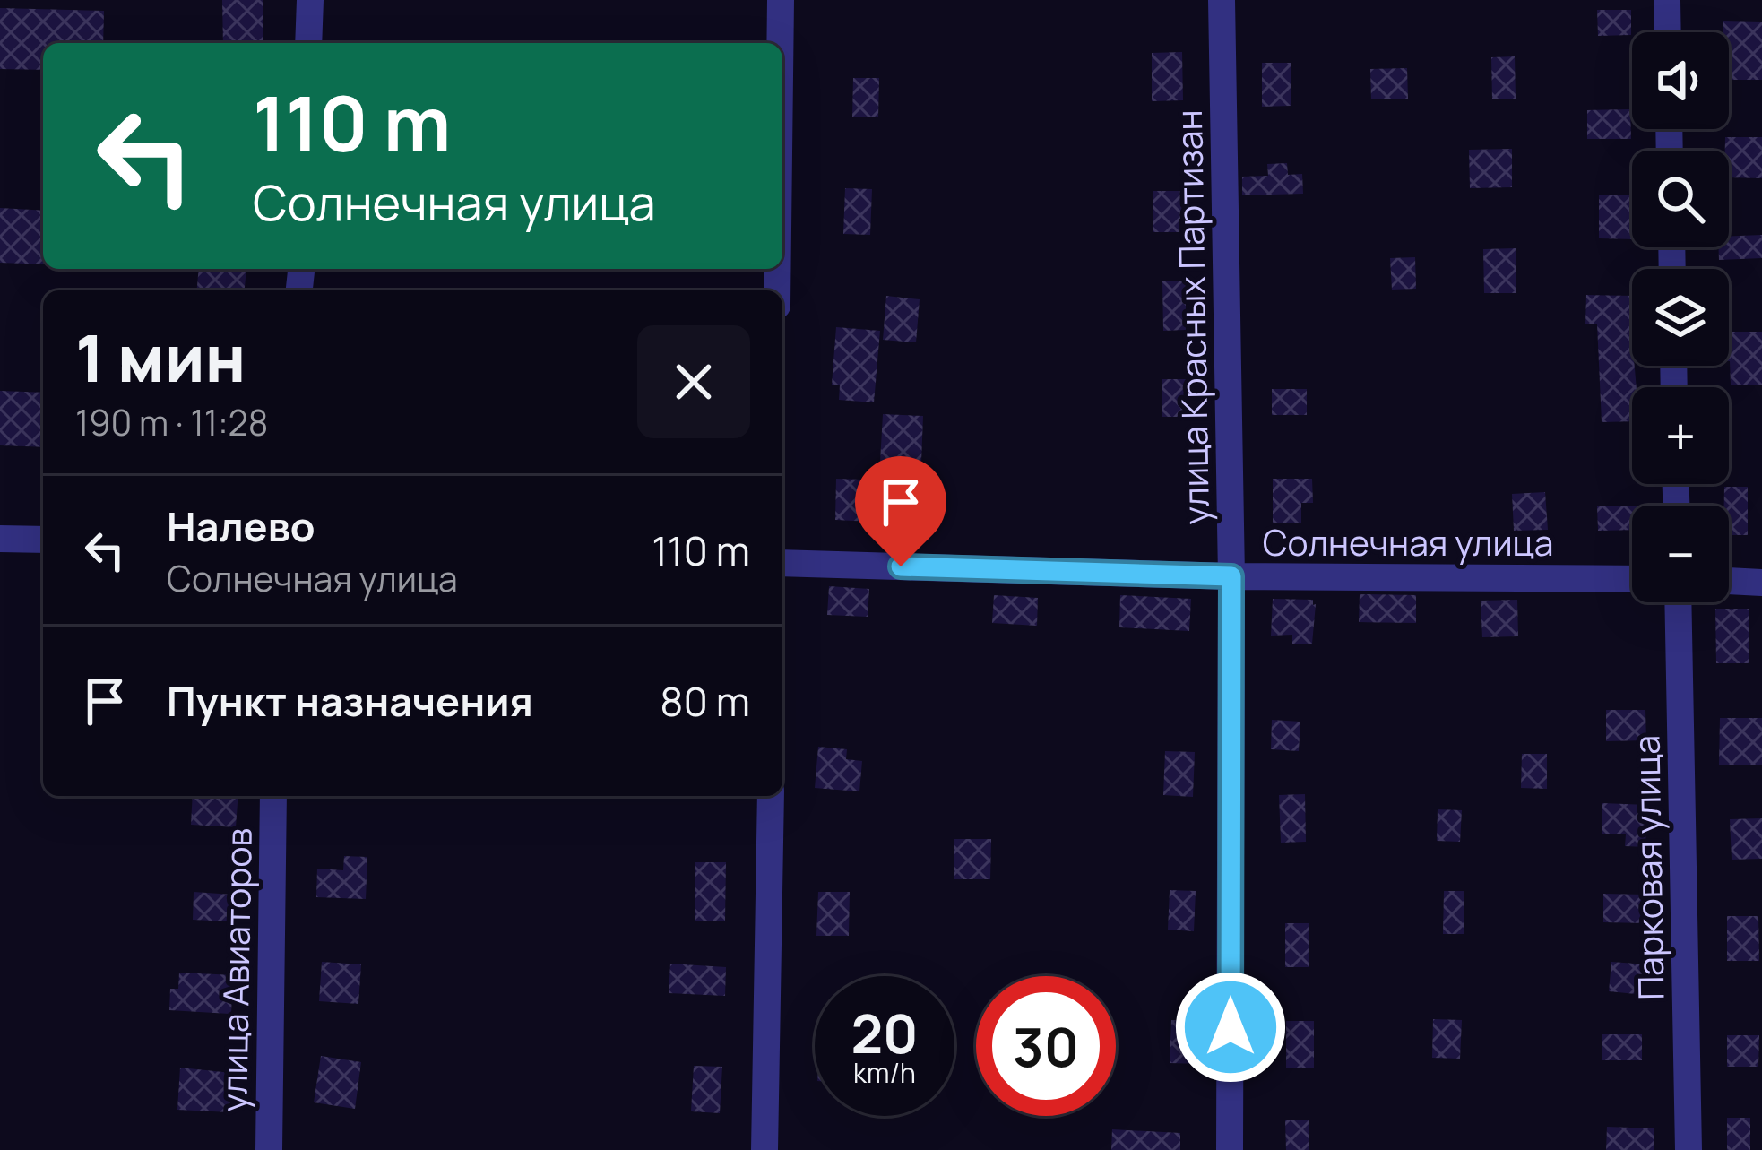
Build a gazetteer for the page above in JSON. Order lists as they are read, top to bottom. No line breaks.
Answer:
{"streets":{"street":["улица Красных Партизан","Солнечная улица","Парковая улица","улица Авиаторов"]},"crossings":[["улица Красных Партизан","Солнечная улица"]],"page":{"map_buttons":["+","−"],"turn":["110 m","Солнечная улица"],"heading":["1 мин","190 m · 11:28"],"list":[{"name":"Налево","note":"Солнечная улица","value":"110 m"},{"name":"Пункт назначения","value":"80 m"}],"speed":"20 km/h","limit":"30"}}
